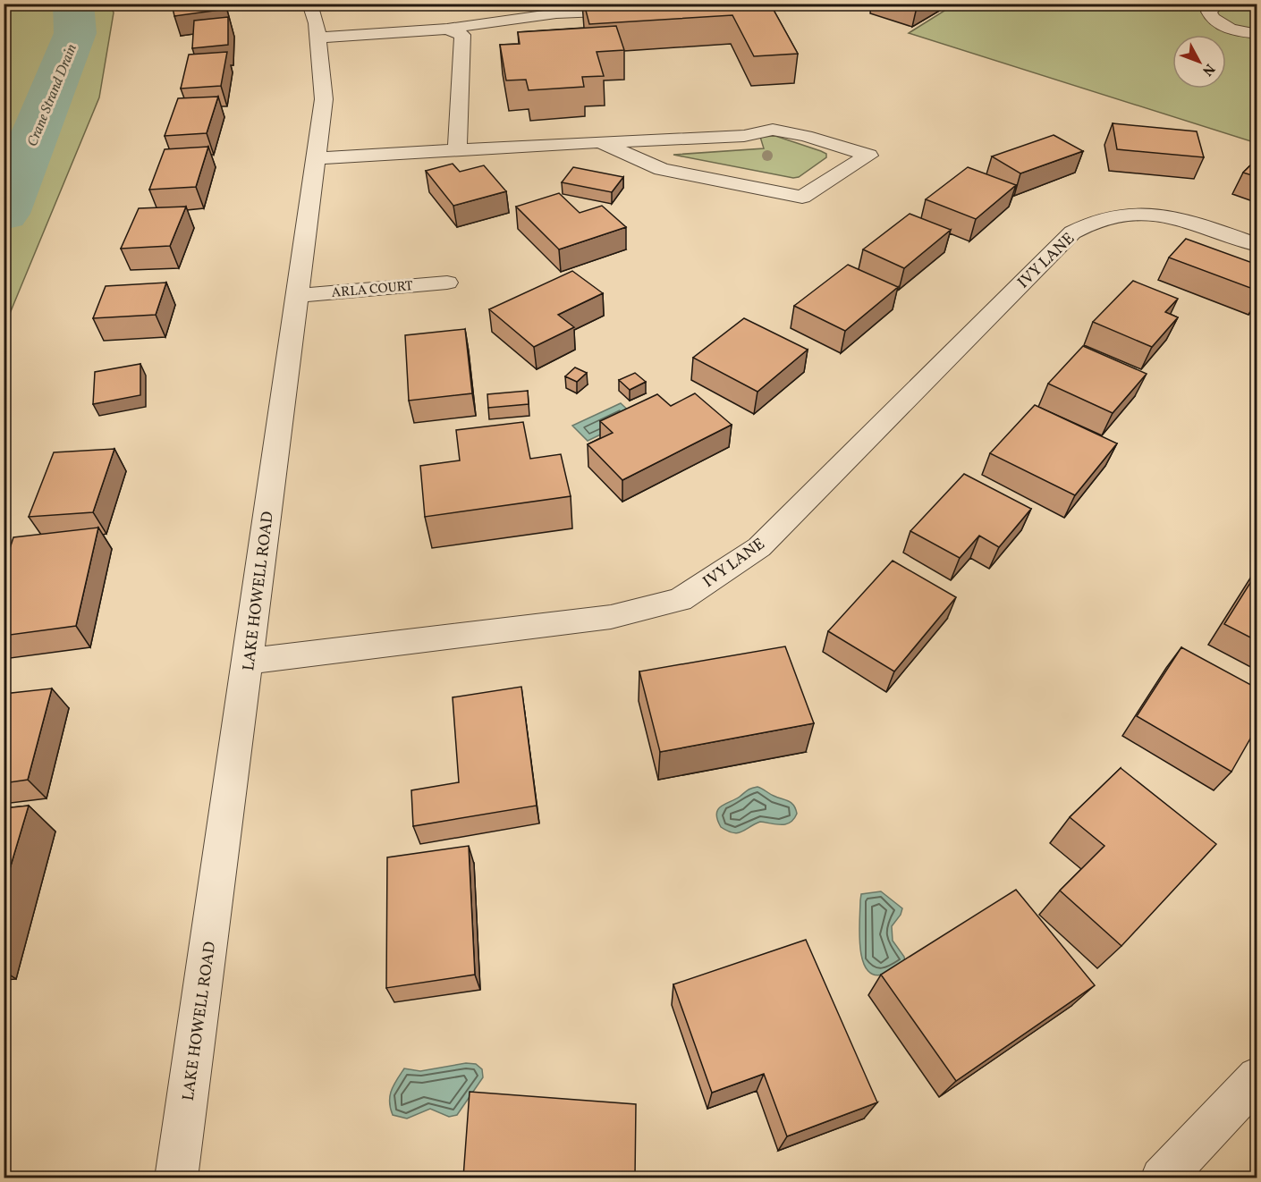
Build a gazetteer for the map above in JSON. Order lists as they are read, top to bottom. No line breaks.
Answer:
{"streets":{"street":["IVY LANE","ARLA COURT","LAKE HOWELL ROAD"]},"crossings":[["IVY LANE","LAKE HOWELL ROAD"],["ARLA COURT","LAKE HOWELL ROAD"]],"water":["Crane Strand Drain"],"north":"bottom right"}
